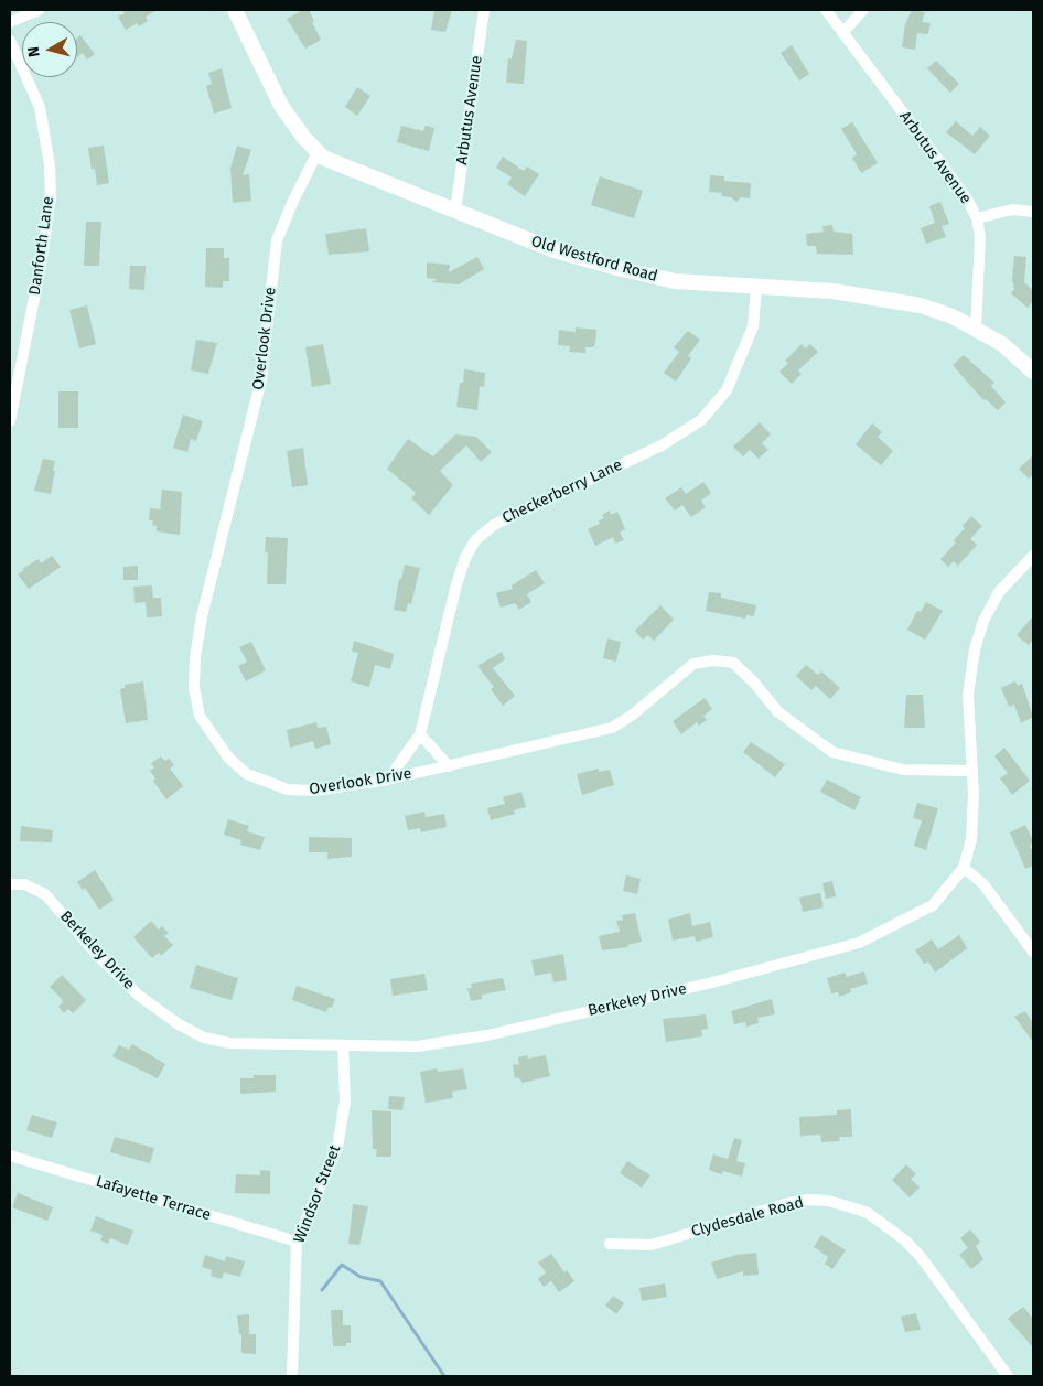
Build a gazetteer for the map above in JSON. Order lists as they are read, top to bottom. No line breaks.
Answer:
{"streets":{"main road":["Old Westford Road"],"street":["Arbutus Avenue","Danforth Lane","Overlook Drive","Checkerberry Lane","Berkeley Drive","Windsor Street","Lafayette Terrace","Clydesdale Road"]},"crossings":[["Arbutus Avenue","Old Westford Road"],["Old Westford Road","Overlook Drive"],["Old Westford Road","Checkerberry Lane"],["Overlook Drive","Checkerberry Lane"],["Overlook Drive","Berkeley Drive"],["Berkeley Drive","Windsor Street"],["Windsor Street","Lafayette Terrace"]],"north":"left"}
